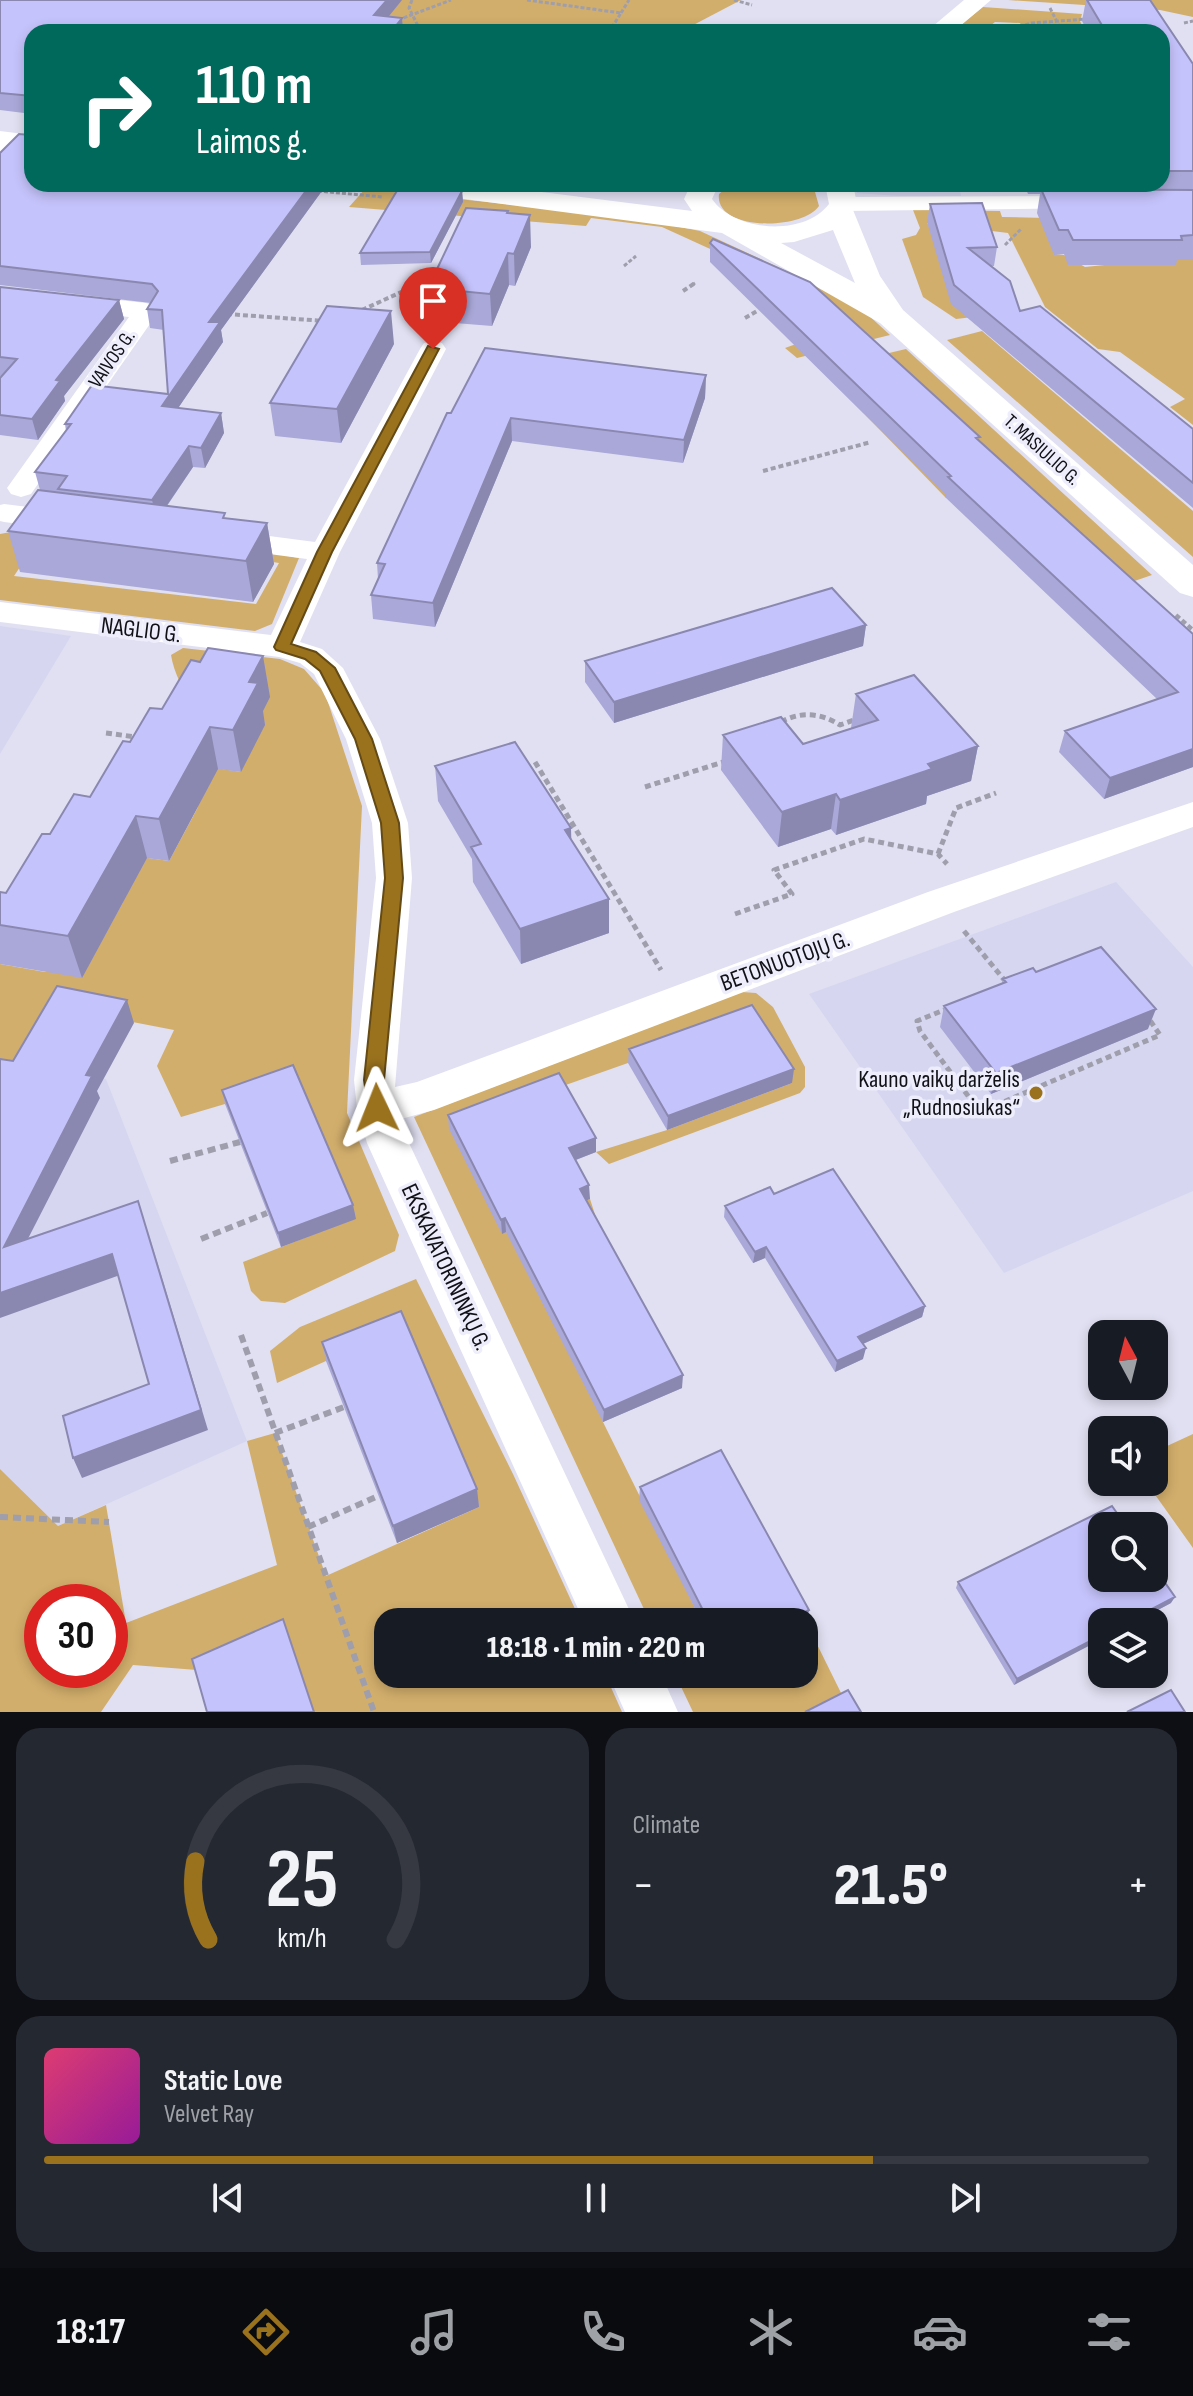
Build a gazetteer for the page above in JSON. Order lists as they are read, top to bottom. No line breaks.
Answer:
{"streets":{"main road":["T. MASIULIO G."],"street":["VAIVOS G.","NAGLIO G.","BETONUOTOJŲ G.","EKSKAVATORININKŲ G."]},"crossings":[["NAGLIO G.","EKSKAVATORININKŲ G."],["BETONUOTOJŲ G.","EKSKAVATORININKŲ G."]],"places":["Kauno vaikų darželis „Rudnosiukas“"],"north":"top","page":{"turn":["110 m","Laimos g."],"limit":"30","trip":"18:18 · 1 min · 220 m","tile":"Climate","heat":["−","21.5°","+"],"song":["Static Love","Velvet Ray"],"tabs":"18:17","gauge":["25","km/h"]}}
